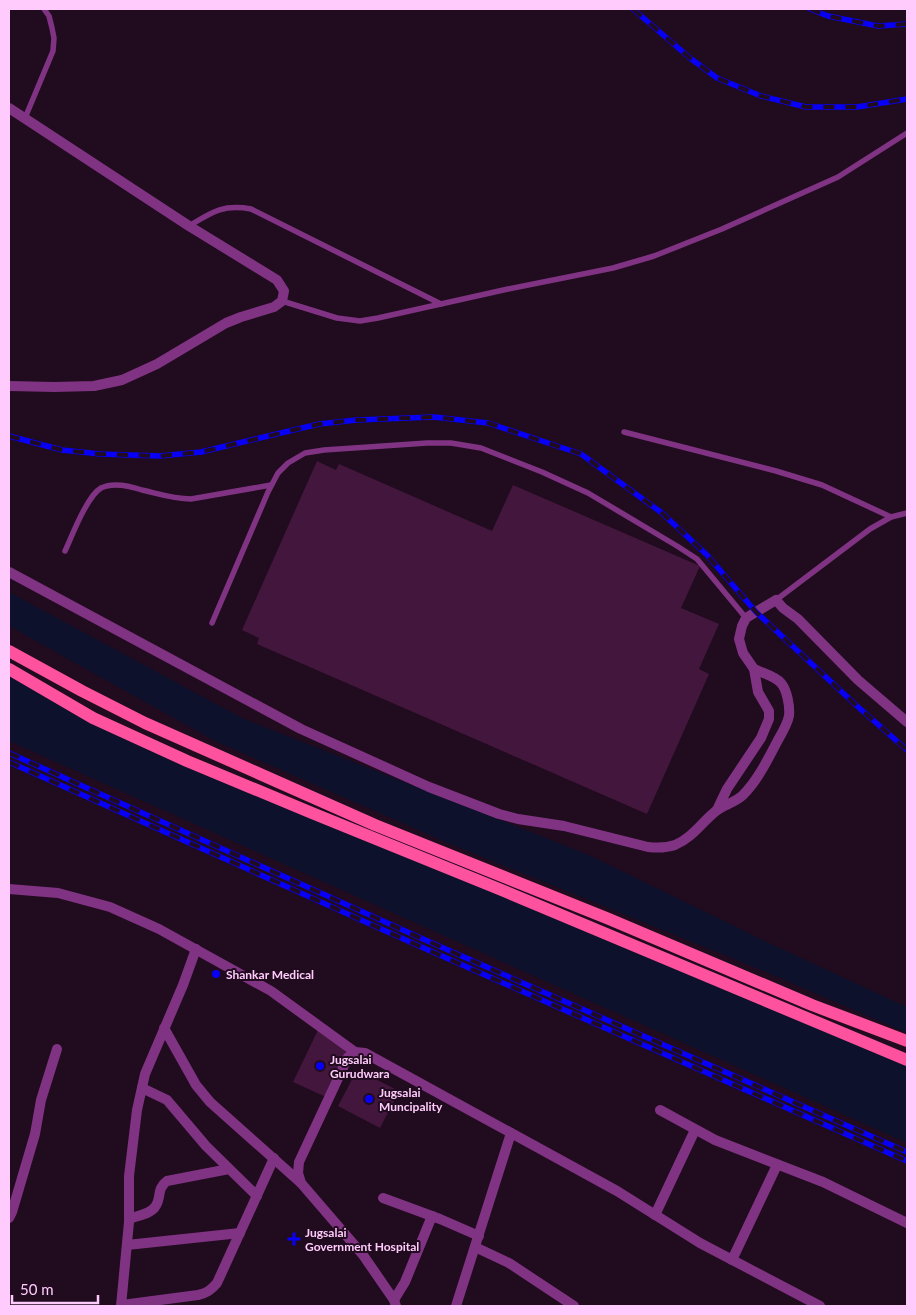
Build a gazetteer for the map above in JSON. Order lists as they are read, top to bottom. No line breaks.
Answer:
{"places":{"other":["Shankar Medical","Jugsalai Gurudwara","Jugsalai Muncipality"],"health":["Jugsalai Government Hospital"]},"scale_bar":"50 m"}
